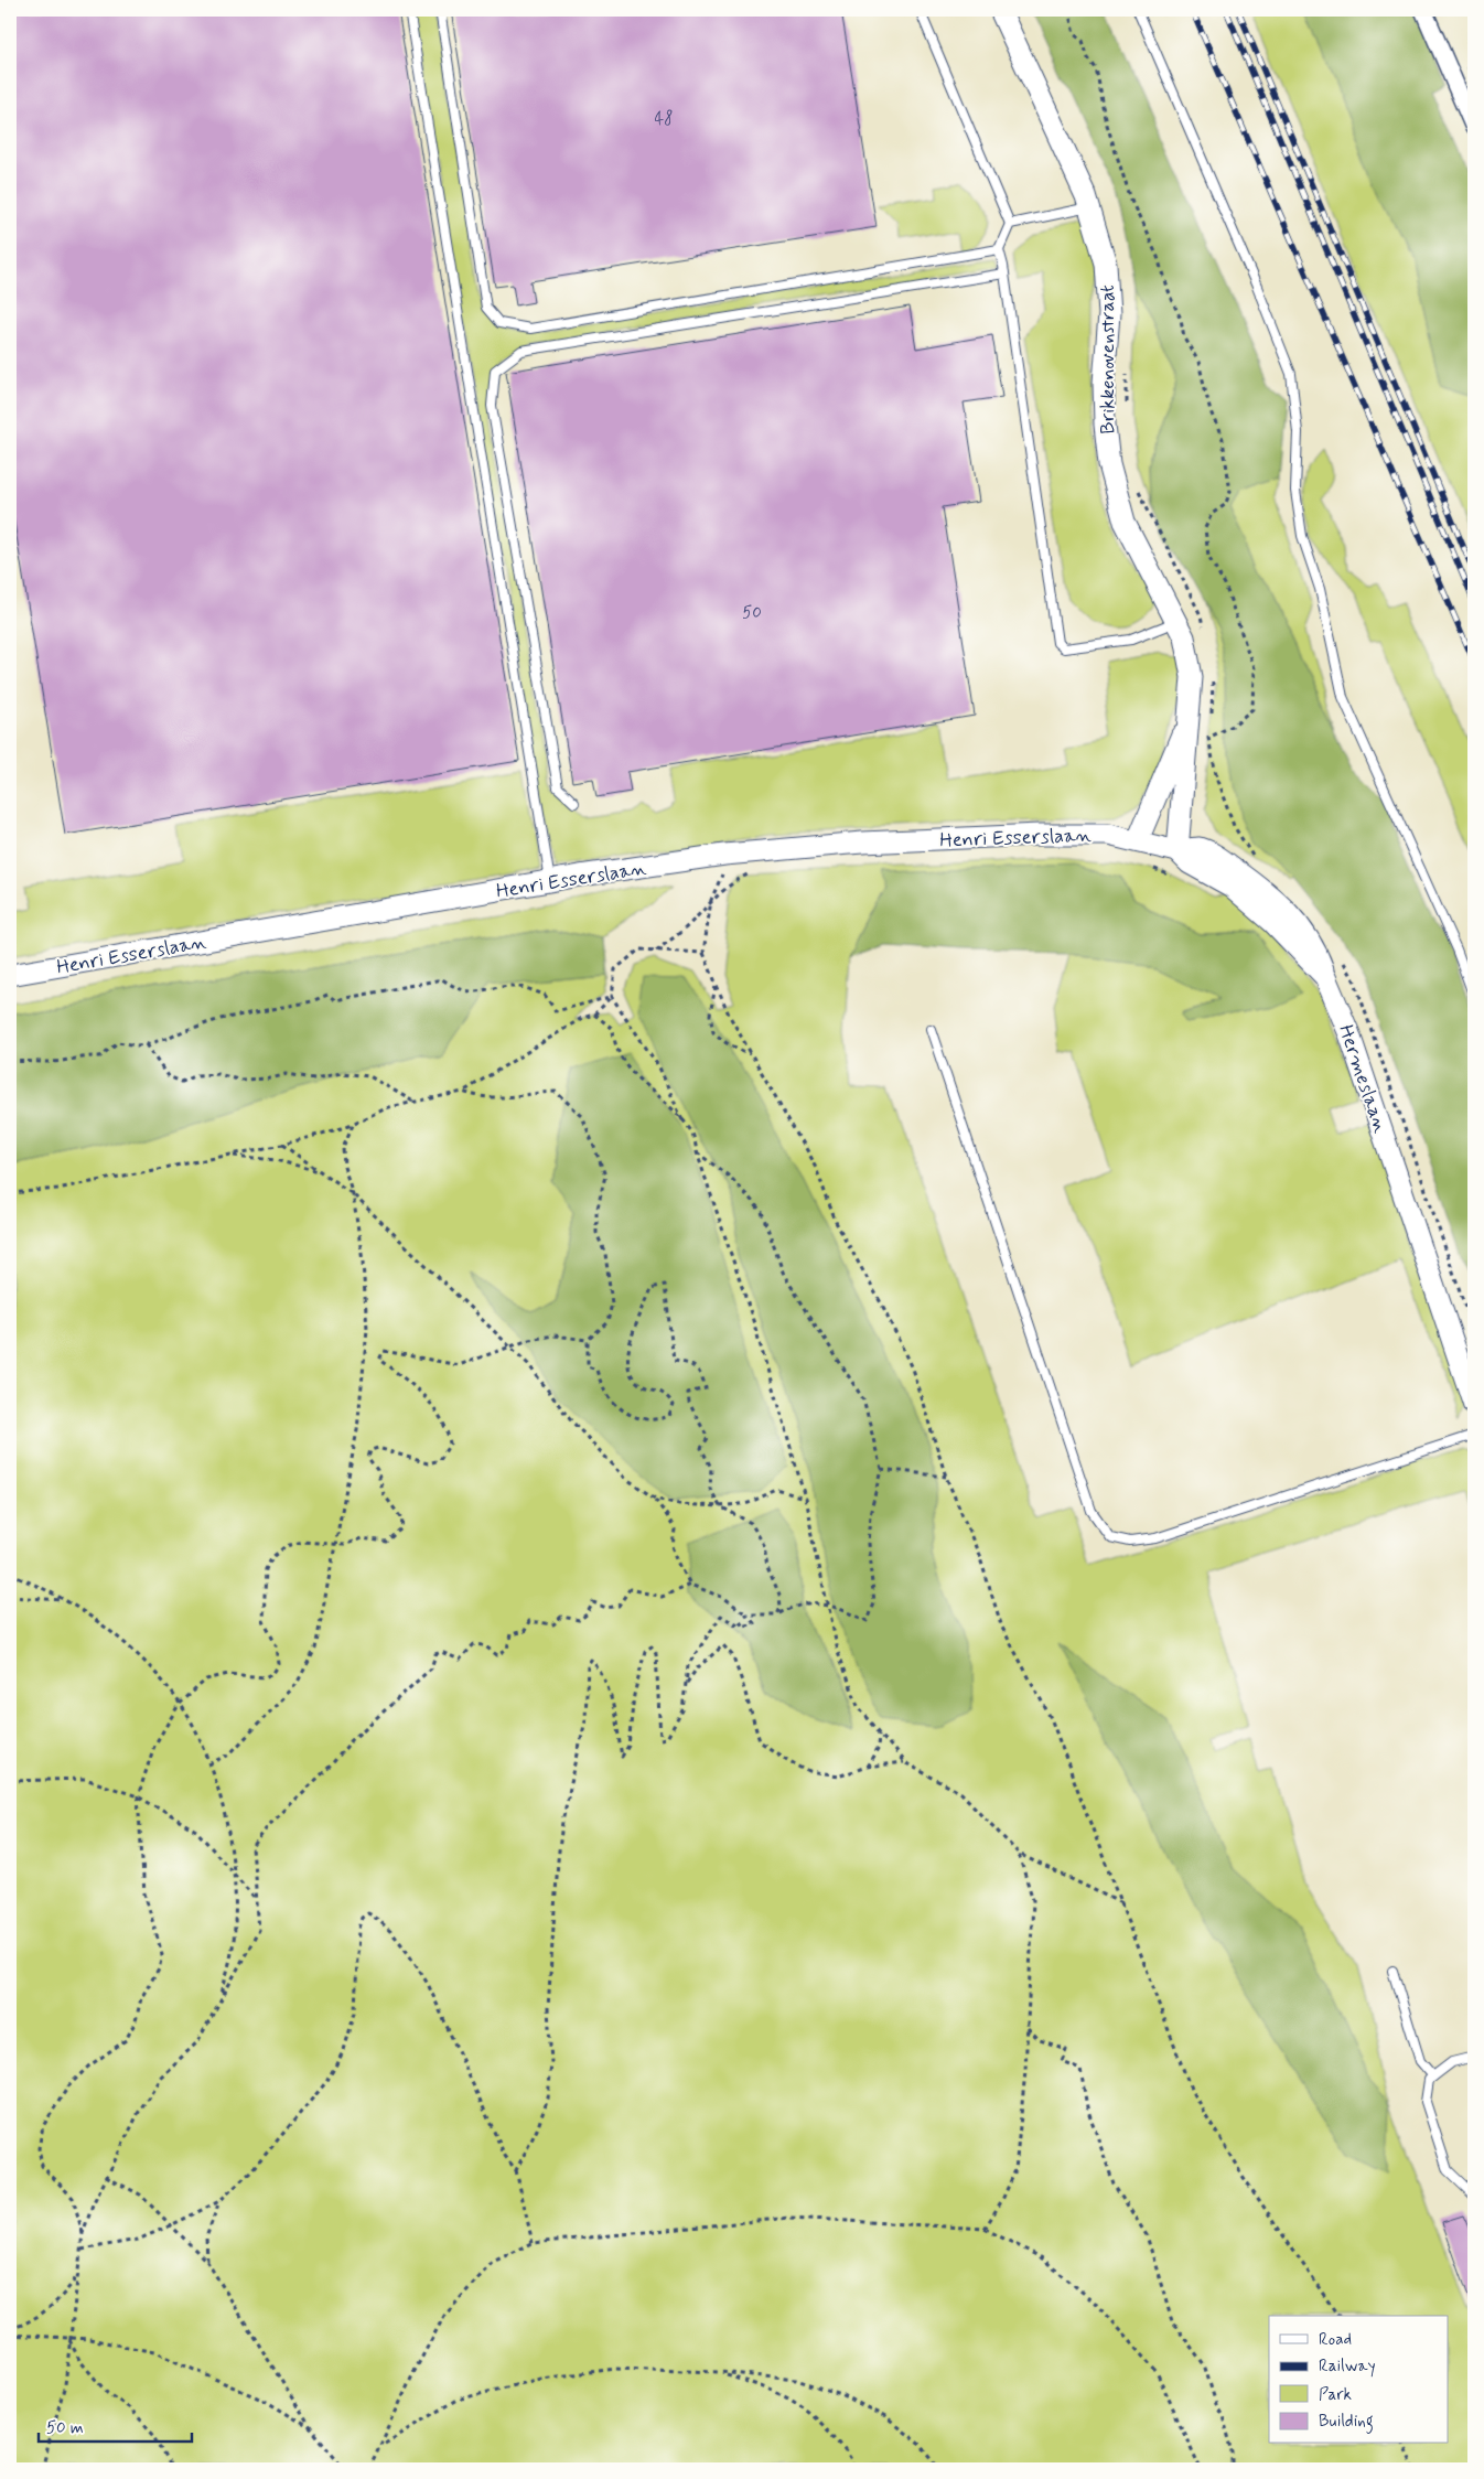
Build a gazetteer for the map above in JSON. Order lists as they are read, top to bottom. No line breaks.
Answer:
{"streets":{"street":["Brikkenovenstraat","Henri Esserslaan","Hermeslaan"]},"crossings":[["Brikkenovenstraat","Henri Esserslaan"],["Brikkenovenstraat","Hermeslaan"]],"house_numbers":["48","50"],"legend":["Road","Railway","Park","Building"],"scale_bar":"50 m"}
